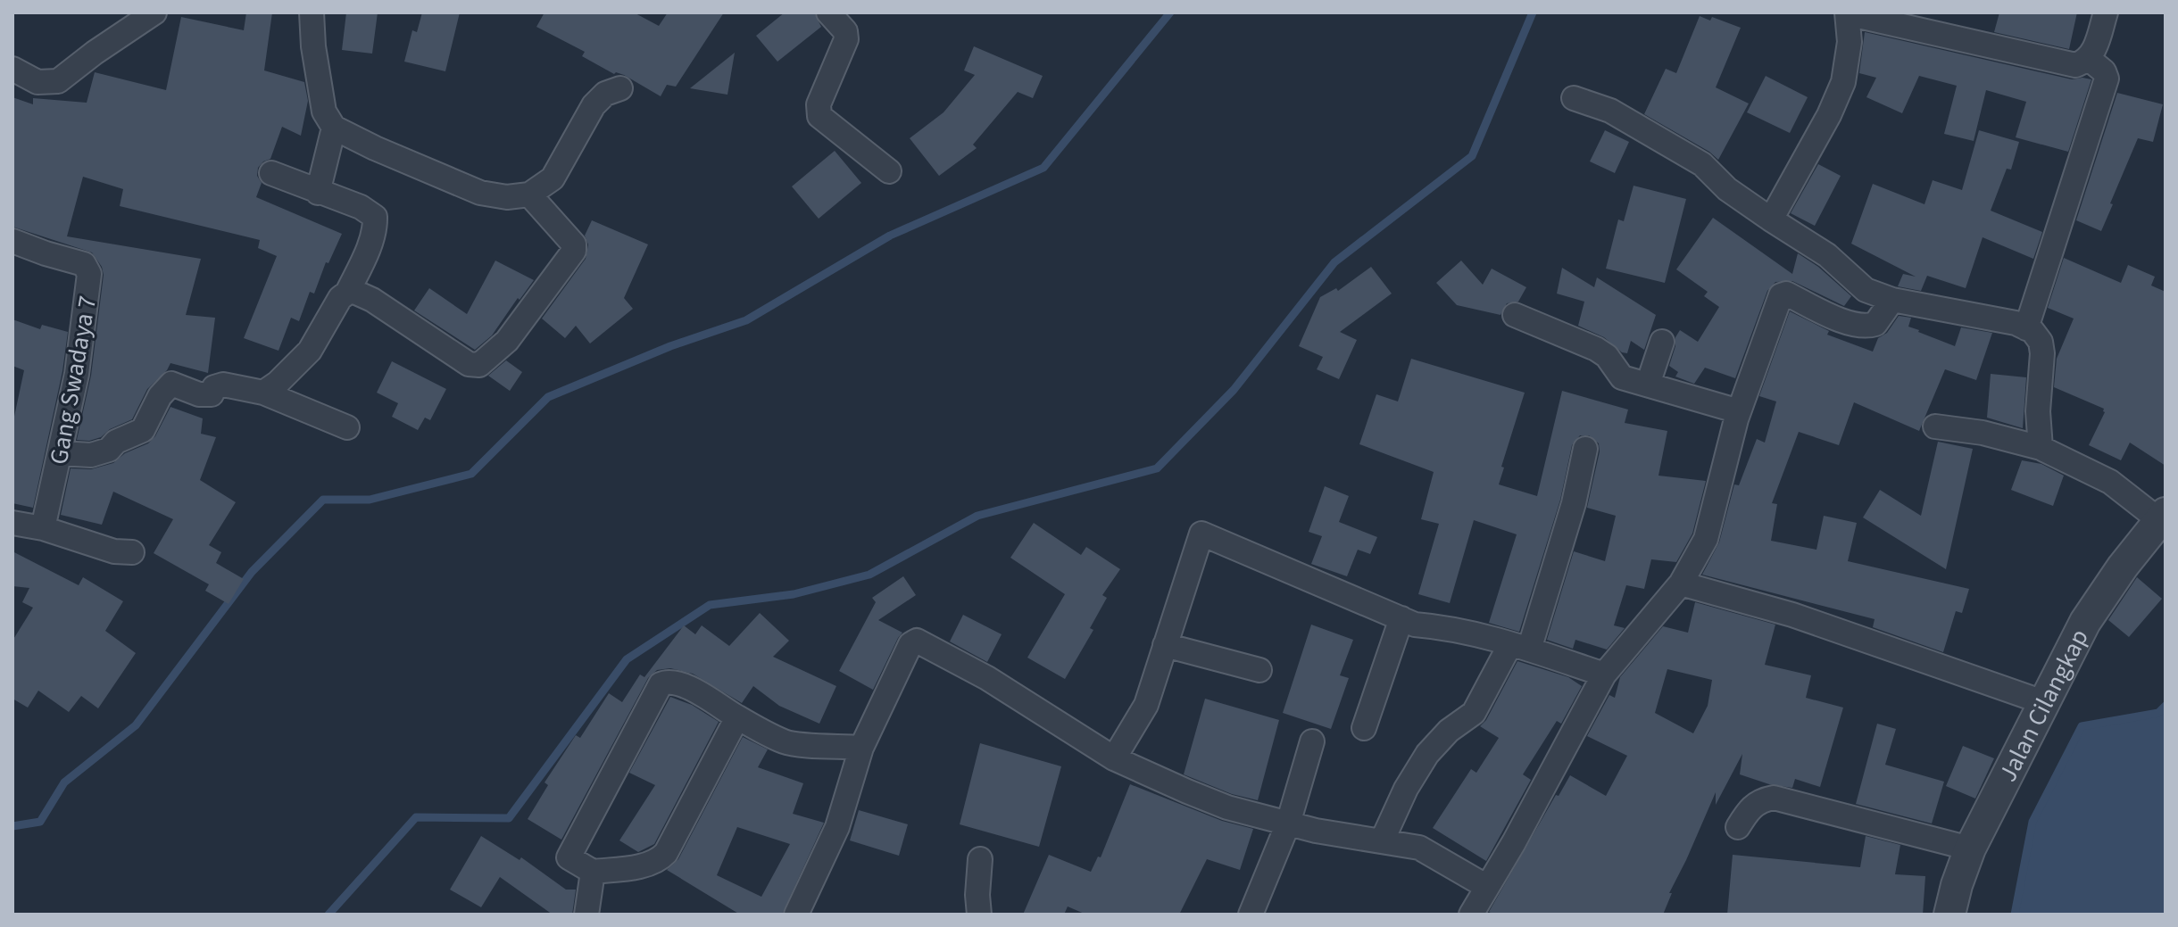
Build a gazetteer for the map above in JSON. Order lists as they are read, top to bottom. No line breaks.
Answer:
{"streets":{"street":["Gang Swadaya 7","Jalan Cilangkap"]}}
